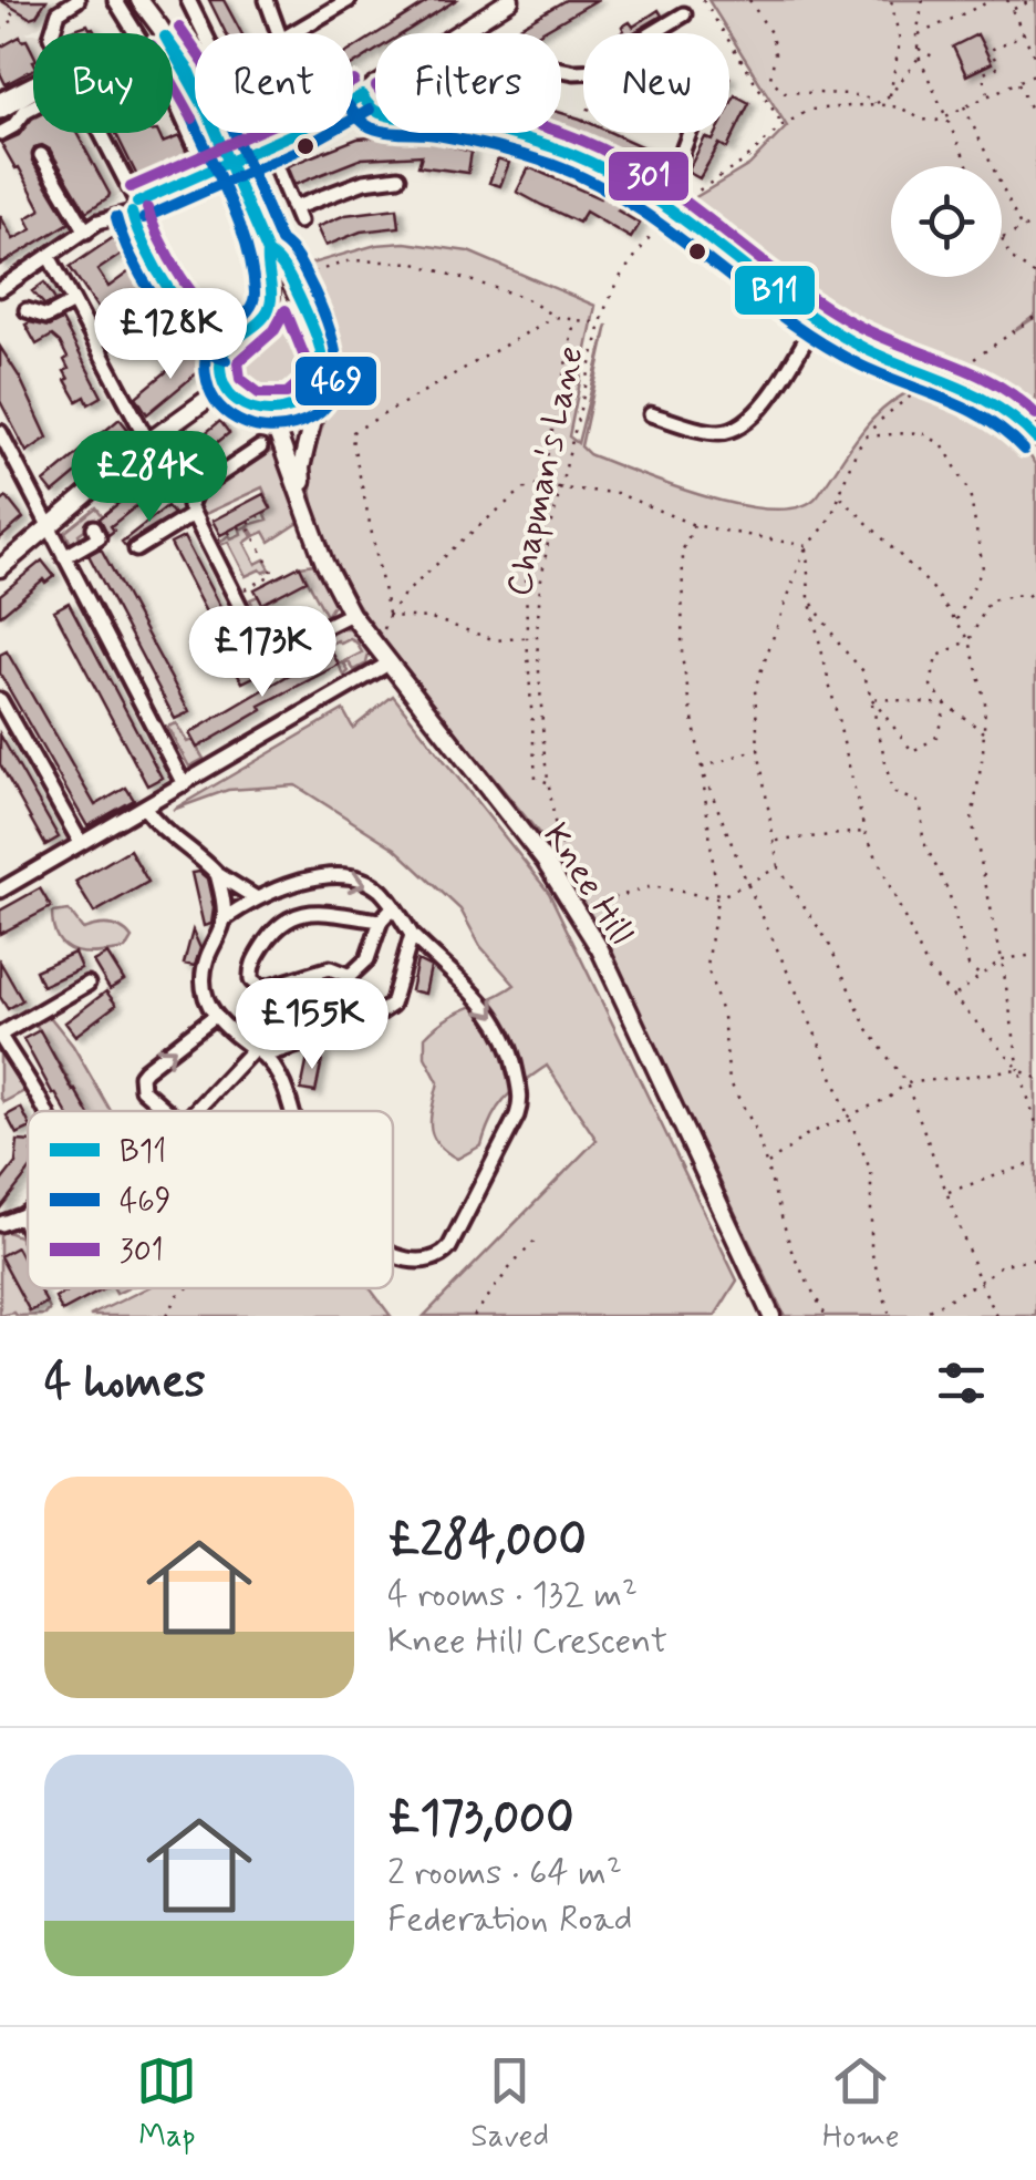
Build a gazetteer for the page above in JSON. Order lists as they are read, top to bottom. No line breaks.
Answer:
{"streets":{"main road":["Knee Hill"],"path":["Chapman's Lane"]},"lines":["transit line 301","transit line B11","transit line 469"],"legend":["B11","469","301"],"page":{"chip":["Buy","Rent","Filters","New"],"price":["£128K","£284K","£173K","£155K"],"heading":"4 homes","list":[{"name":"£284,000","note":"4 rooms · 132 m² · Knee Hill Crescent"},{"name":"£173,000","note":"2 rooms · 64 m² · Federation Road"}],"tabs":["Map","Saved","Home"]}}
